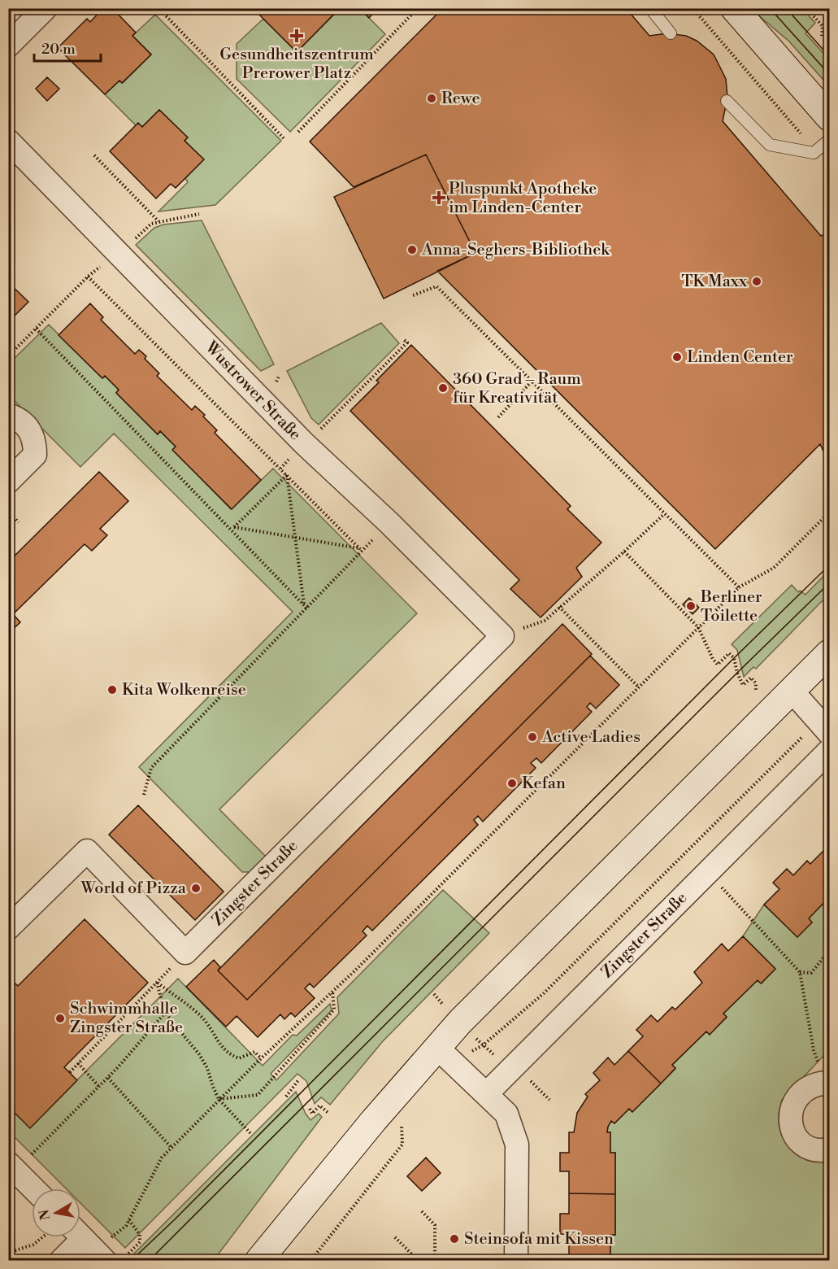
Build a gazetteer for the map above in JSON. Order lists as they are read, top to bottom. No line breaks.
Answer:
{"streets":{"street":["Wustrower Straße","Zingster Straße"]},"crossings":[["Wustrower Straße","Zingster Straße"]],"places":{"health":["Gesundheitszentrum Prerower Platz","Pluspunkt Apotheke im Linden-Center"],"other":["Rewe","Anna-Seghers-Bibliothek","TK Maxx","Linden Center","360 Grad – Raum für Kreativität","Berliner Toilette","Kita Wolkenreise","Active Ladies","Kefan","World of Pizza","Schwimmhalle Zingster Straße","Steinsofa mit Kissen"]},"scale_bar":"20 m","north":"left"}
